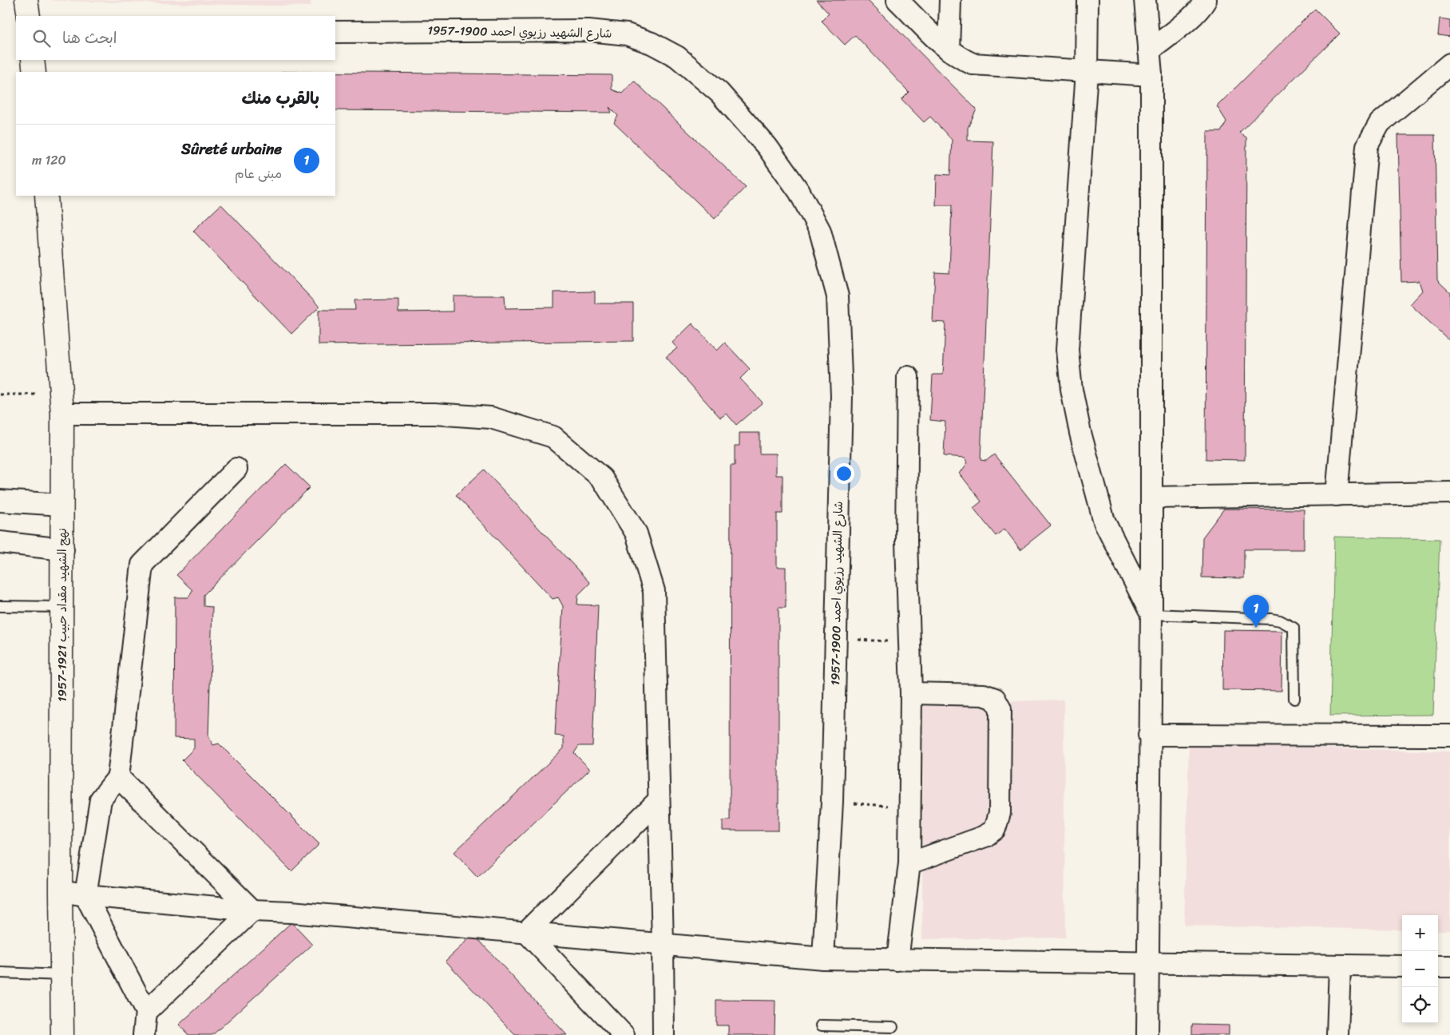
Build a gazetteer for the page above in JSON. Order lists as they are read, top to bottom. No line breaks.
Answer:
{"streets":{"street":["شارع الشهيد رزيوي احمد 1900-1957","نهج الشهيد مقداد حبيب 1921-1957"]},"page":{"search":"ابحث هنا","heading":"بالقرب منك","list":[{"mark":"1","name":"Sûreté urbaine","note":"مبنى عام","value":"120 m"}],"pins":"1","map_buttons":["+","−"]}}
